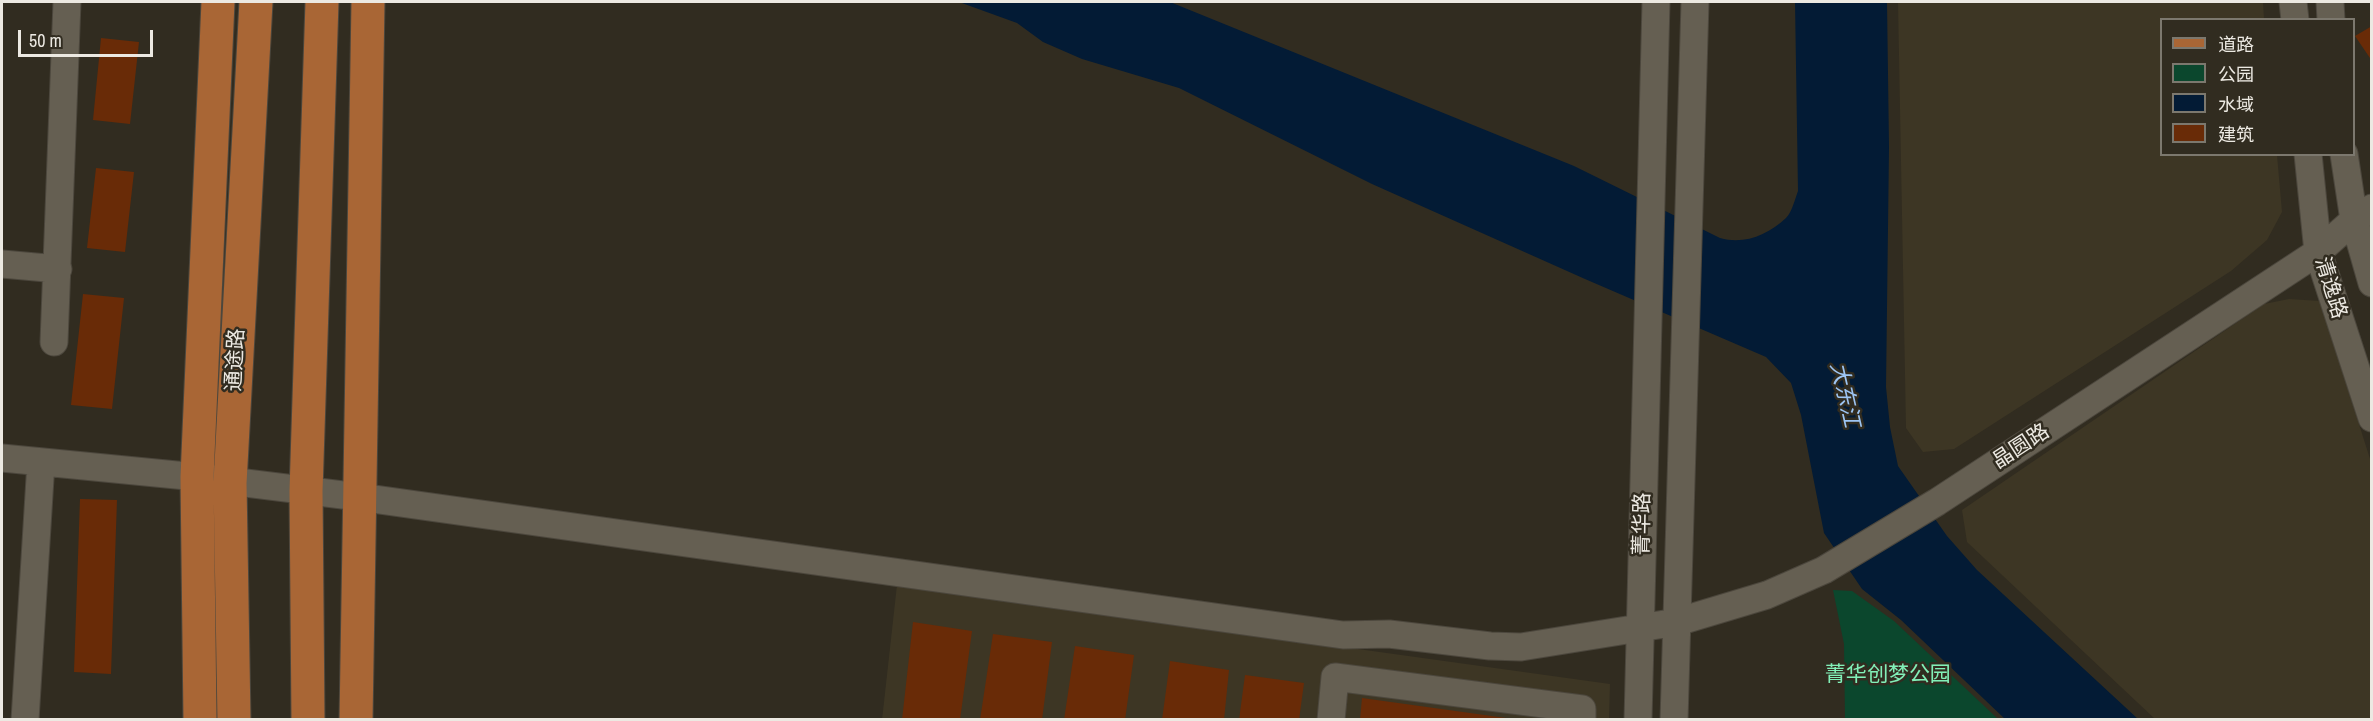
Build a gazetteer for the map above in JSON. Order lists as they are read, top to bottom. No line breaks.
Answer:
{"streets":{"main road":["通途路"],"street":["清逸路","晶圆路","菁华路"]},"crossings":[["清逸路","晶圆路"],["通途路","晶圆路"],["晶圆路","菁华路"]],"water":["大东江"],"parks":["菁华创梦公园"],"legend":["道路","公园","水域","建筑"],"scale_bar":"50 m"}
